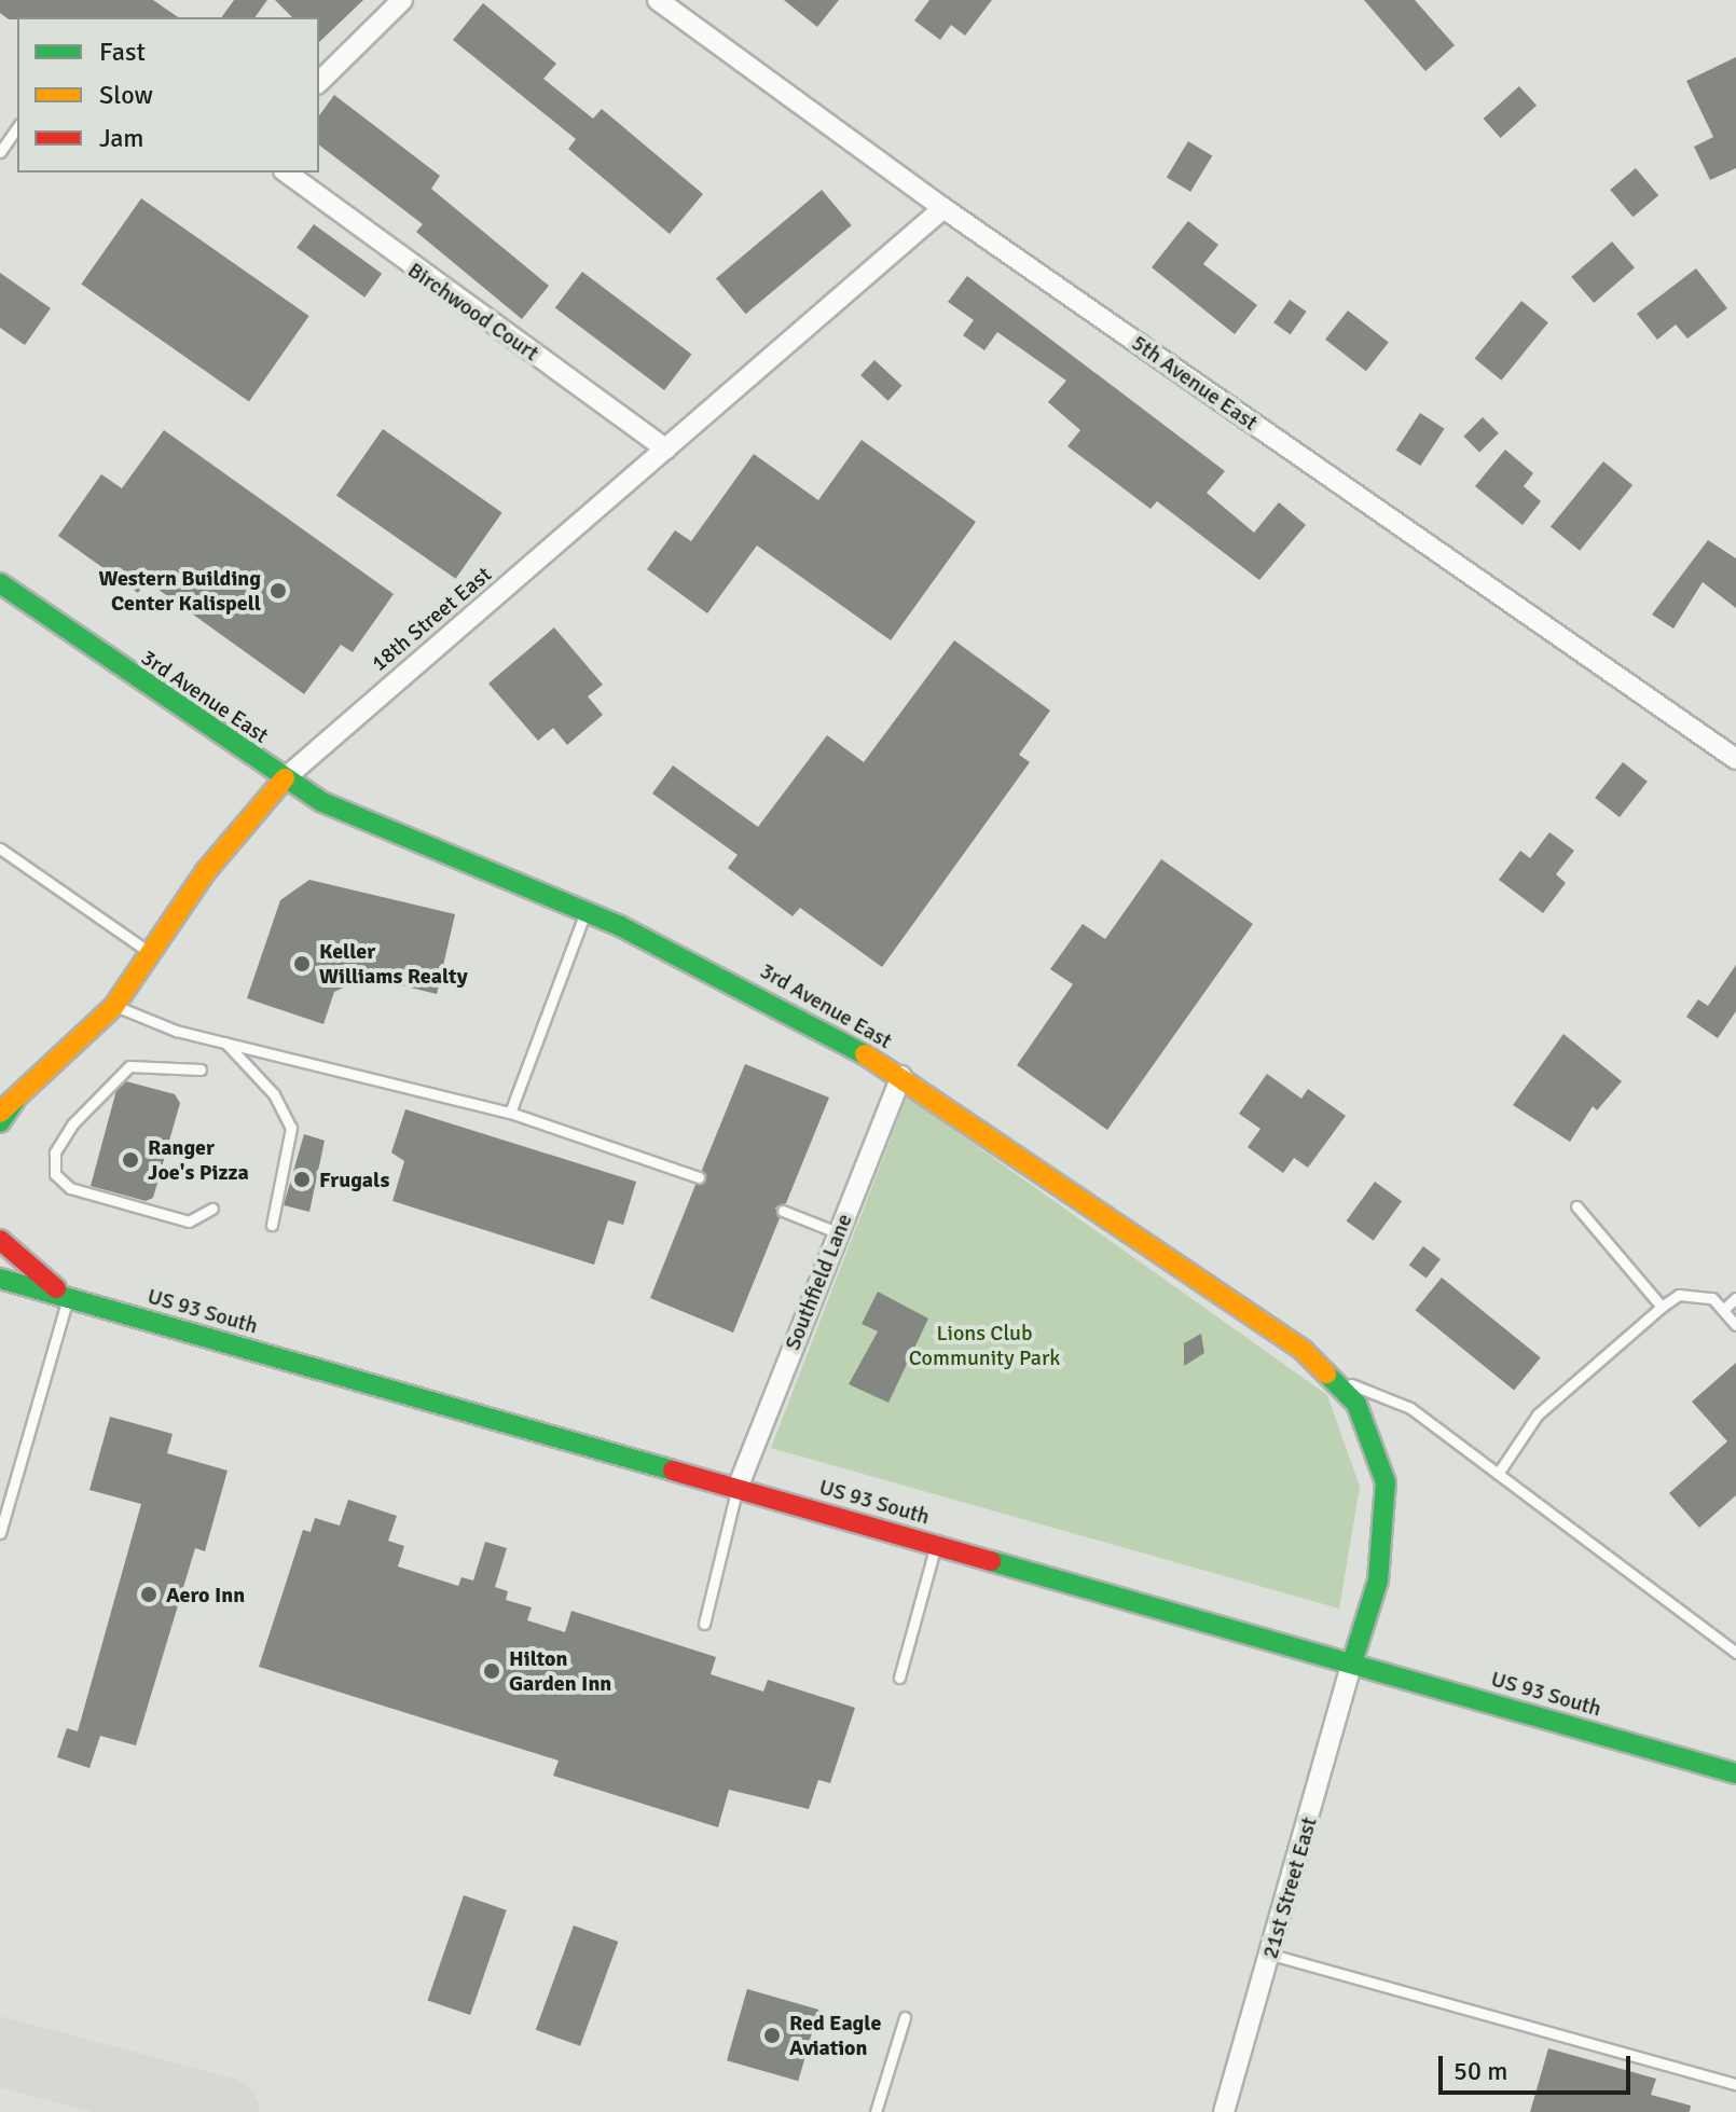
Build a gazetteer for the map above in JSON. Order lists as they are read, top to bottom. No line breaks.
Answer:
{"streets":{"street":["Birchwood Court","5th Avenue East","18th Street East","3rd Avenue East","Southfield Lane","US 93 South","21st Street East"]},"crossings":[["Birchwood Court","18th Street East"],["5th Avenue East","18th Street East"],["18th Street East","3rd Avenue East"],["3rd Avenue East","Southfield Lane"],["3rd Avenue East","US 93 South"],["3rd Avenue East","21st Street East"],["Southfield Lane","US 93 South"],["US 93 South","21st Street East"]],"parks":["Lions Club Community Park"],"places":["Western Building Center Kalispell","Keller Williams Realty","Ranger Joe's Pizza","Frugals","Aero Inn","Hilton Garden Inn","Red Eagle Aviation"],"legend":["Fast","Slow","Jam"],"scale_bar":"50 m"}
